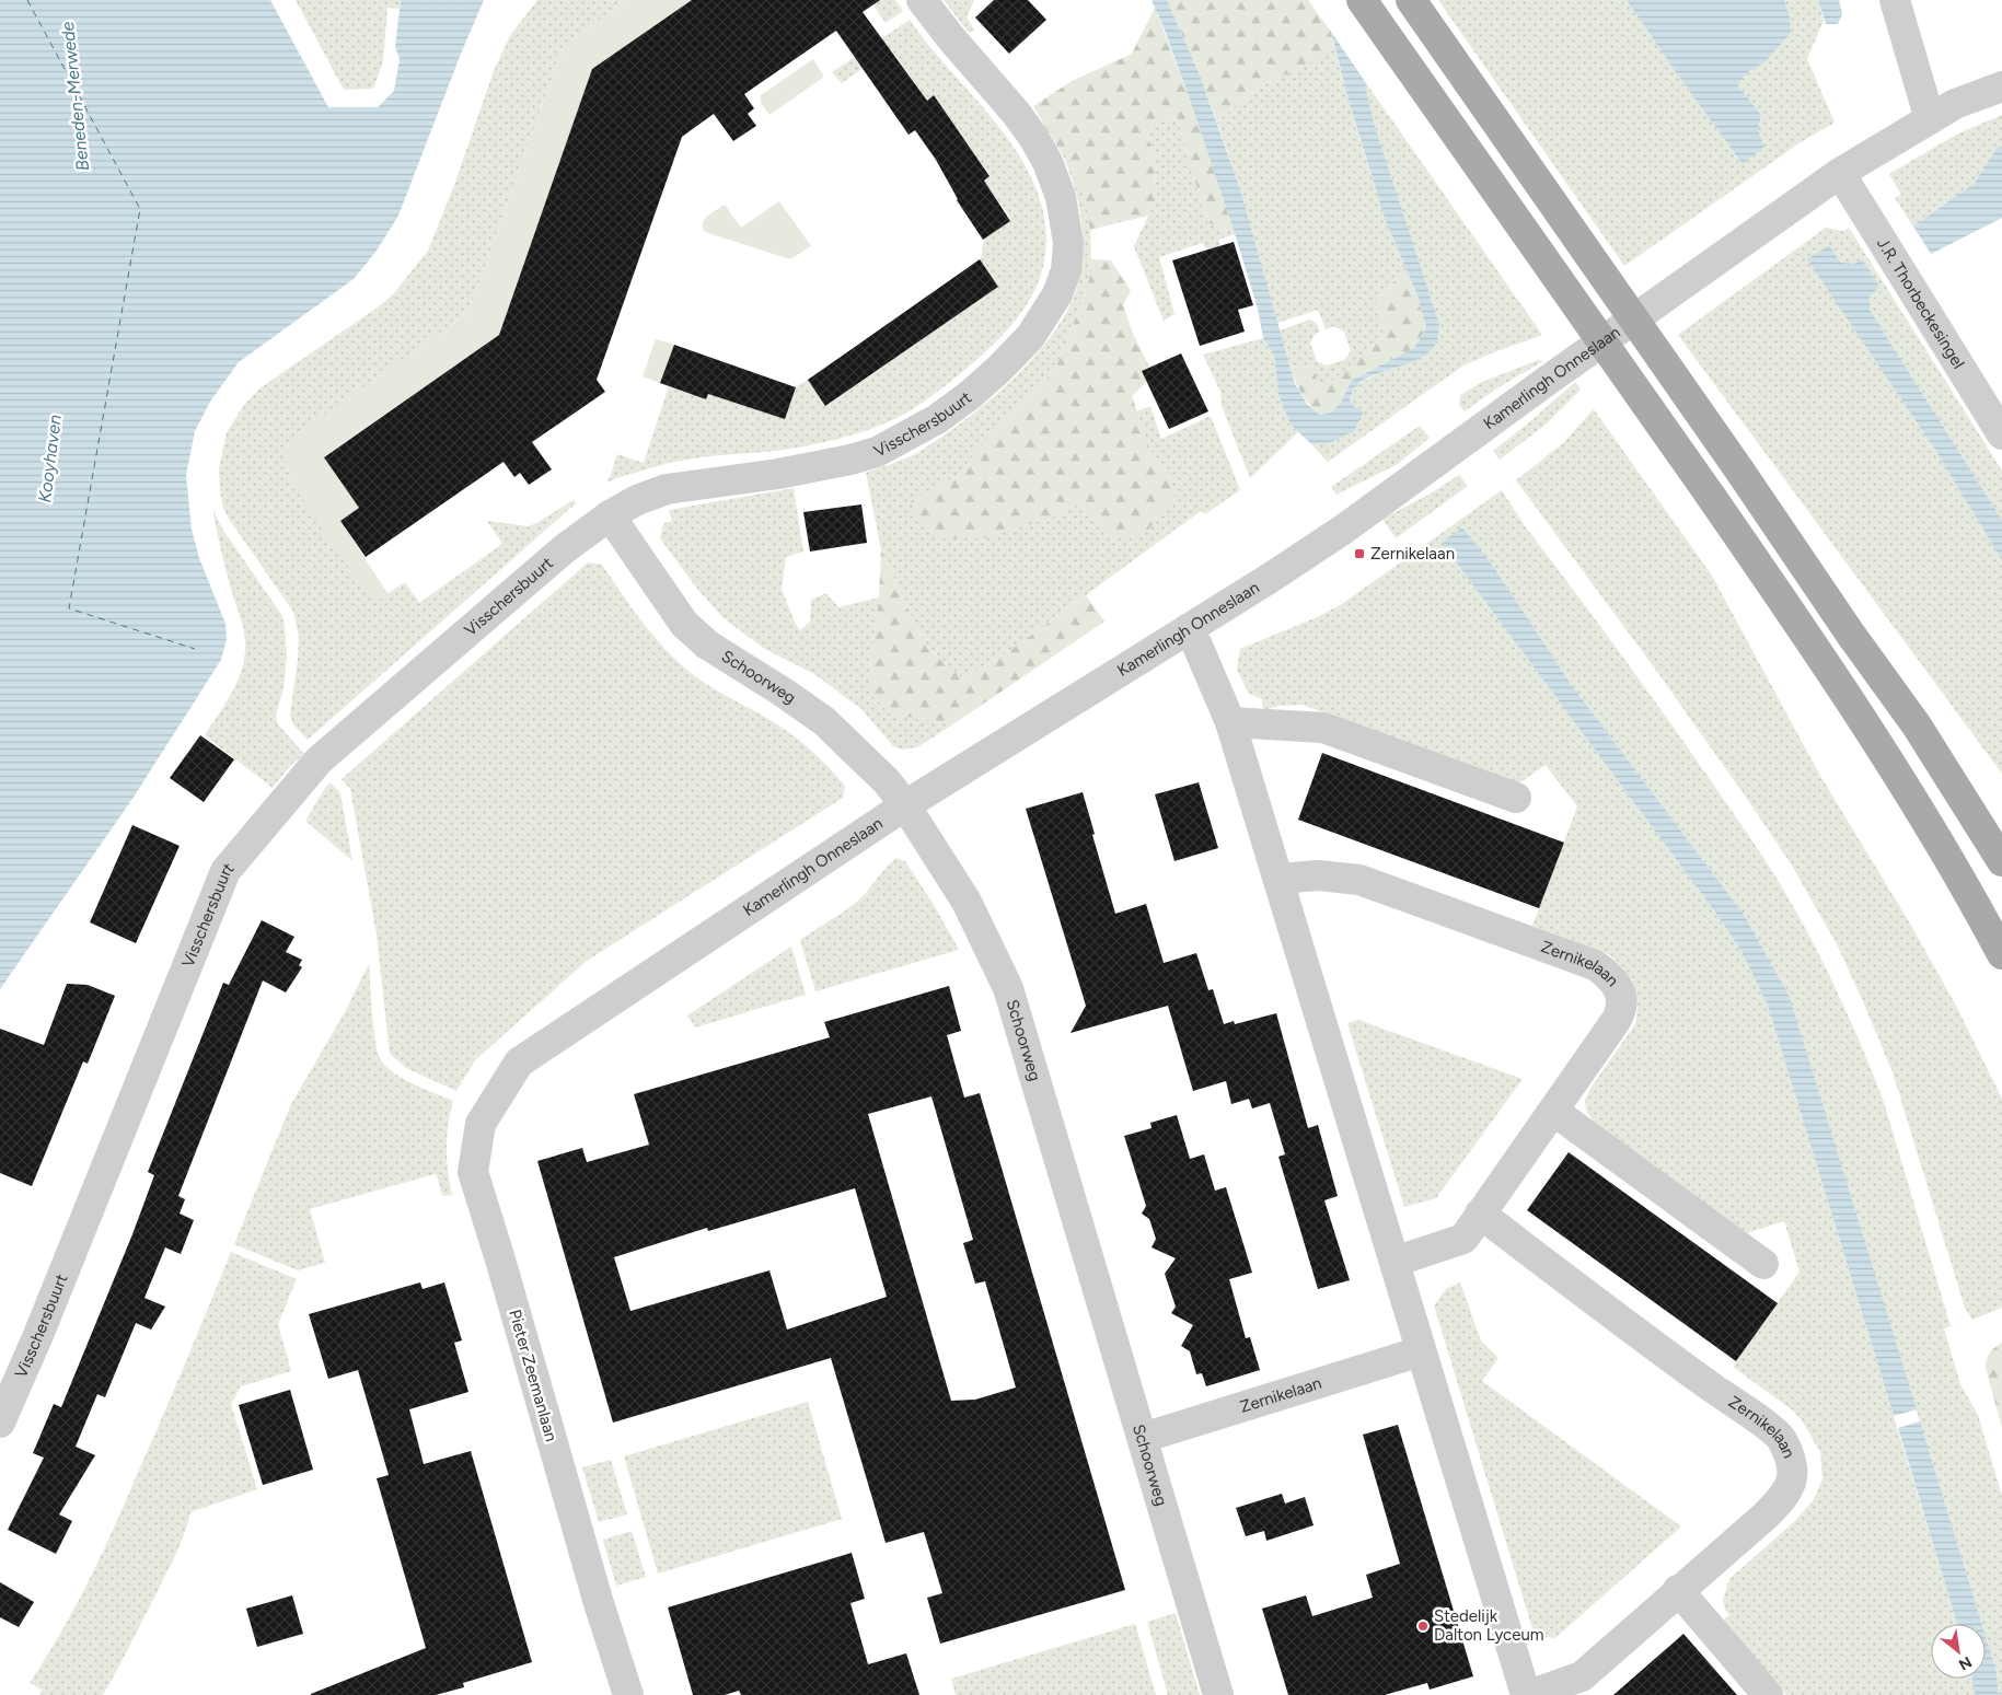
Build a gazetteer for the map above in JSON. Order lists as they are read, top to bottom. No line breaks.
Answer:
{"streets":{"street":["J.R. Thorbeckesingel","Kamerlingh Onneslaan","Visschersbuurt","Schoorweg","Zernikelaan","Pieter Zeemanlaan"]},"crossings":[["J.R. Thorbeckesingel","Kamerlingh Onneslaan"],["Kamerlingh Onneslaan","Schoorweg"],["Kamerlingh Onneslaan","Zernikelaan"],["Kamerlingh Onneslaan","Pieter Zeemanlaan"],["Visschersbuurt","Schoorweg"],["Schoorweg","Zernikelaan"]],"water":["Beneden-Merwede","Kooyhaven"],"places":{"transit":["Zernikelaan"],"other":["Stedelijk Dalton Lyceum"]},"north":"bottom right"}
